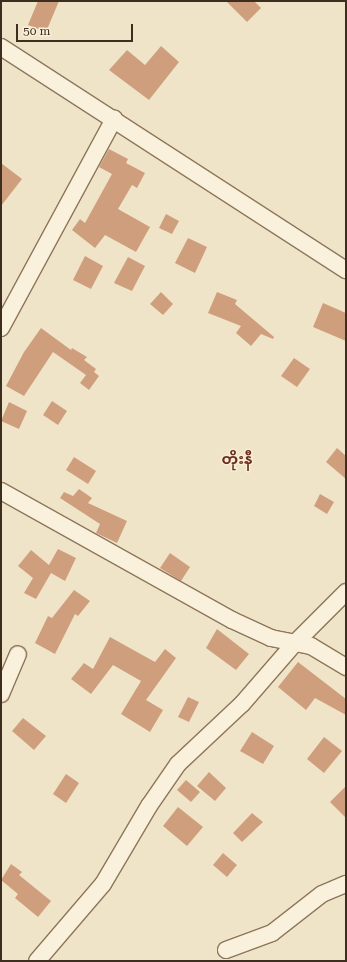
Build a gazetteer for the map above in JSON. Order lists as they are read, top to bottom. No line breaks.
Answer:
{"districts":["တိုးနီ"],"scale_bar":"50 m"}
